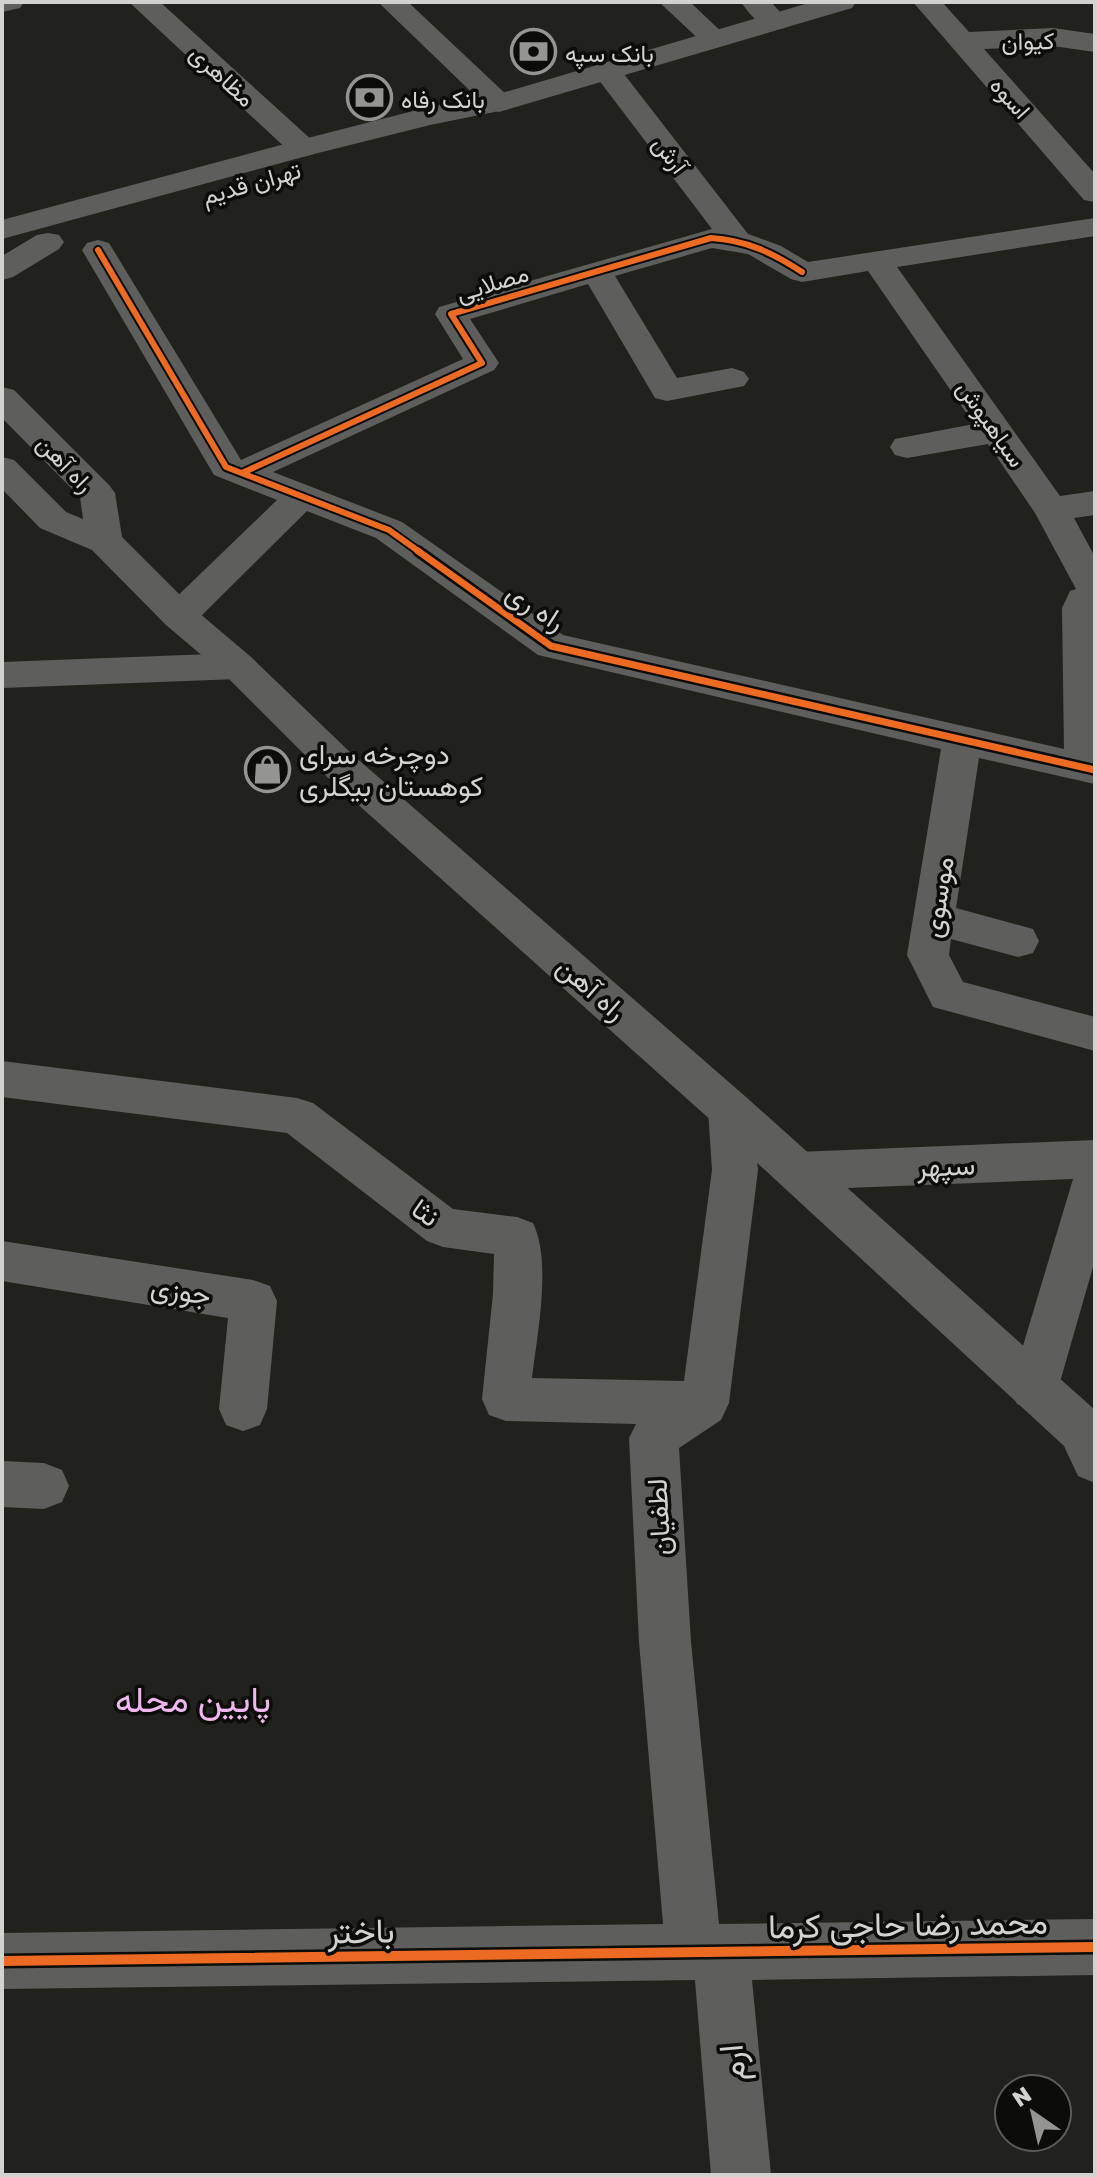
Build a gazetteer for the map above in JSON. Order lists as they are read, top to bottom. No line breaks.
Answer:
{"streets":{"street":["کیوان","مظاهری","اسوه","آرش","تهران قدیم","مصلایی","سیاهپوش","راه آهن","راه ری","موسوی","سپهر","نثا","جوزی","لطفیان","محمد رضا حاجی کرما","باختر","ارم"]},"crossings":[["کیوان","اسوه"],["مظاهری","تهران قدیم"],["آرش","تهران قدیم"],["آرش","مصلایی"],["مصلایی","سیاهپوش"],["مصلایی","راه ری"],["سیاهپوش","راه ری"],["راه آهن","سپهر"],["راه ری","موسوی"],["نثا","لطفیان"],["لطفیان","محمد رضا حاجی کرما"],["لطفیان","باختر"],["لطفیان","ارم"],["محمد رضا حاجی کرما","باختر"],["محمد رضا حاجی کرما","ارم"],["باختر","ارم"]],"districts":["پایین محله"],"places":{"bank":["بانک سپه","بانک رفاه"],"shop":["دوچرخه سرای کوهستان بیگلری"]},"north":"top left"}
